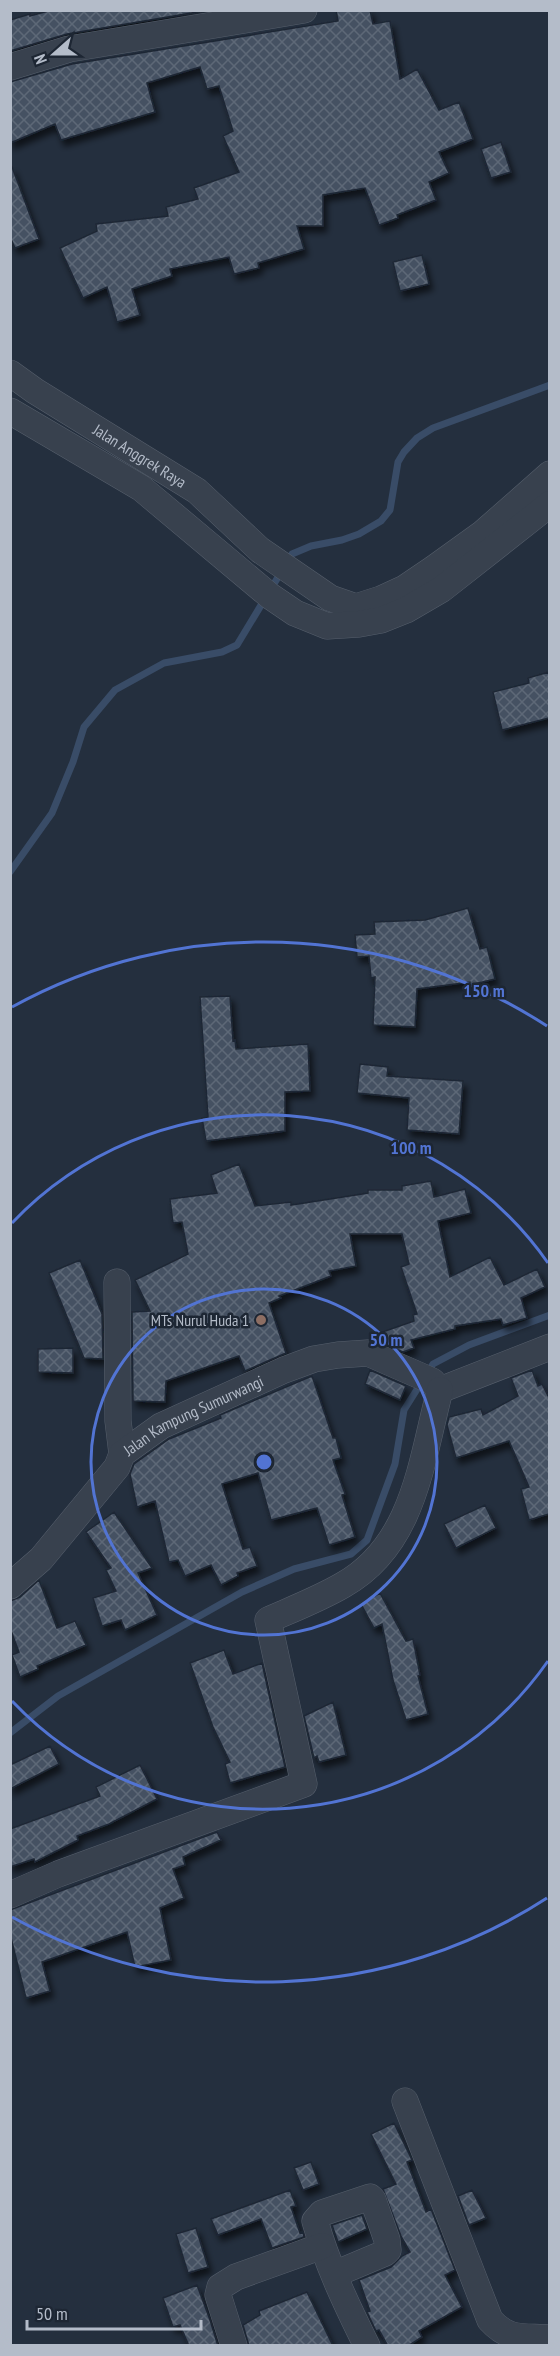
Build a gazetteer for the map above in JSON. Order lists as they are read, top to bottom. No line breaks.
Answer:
{"streets":{"street":["Jalan Anggrek Raya","Jalan Kampung Sumurwangi"]},"places":["MTs Nurul Huda 1"],"scale_bar":"50 m","north":"left","rings":["150 m","100 m","50 m"]}
